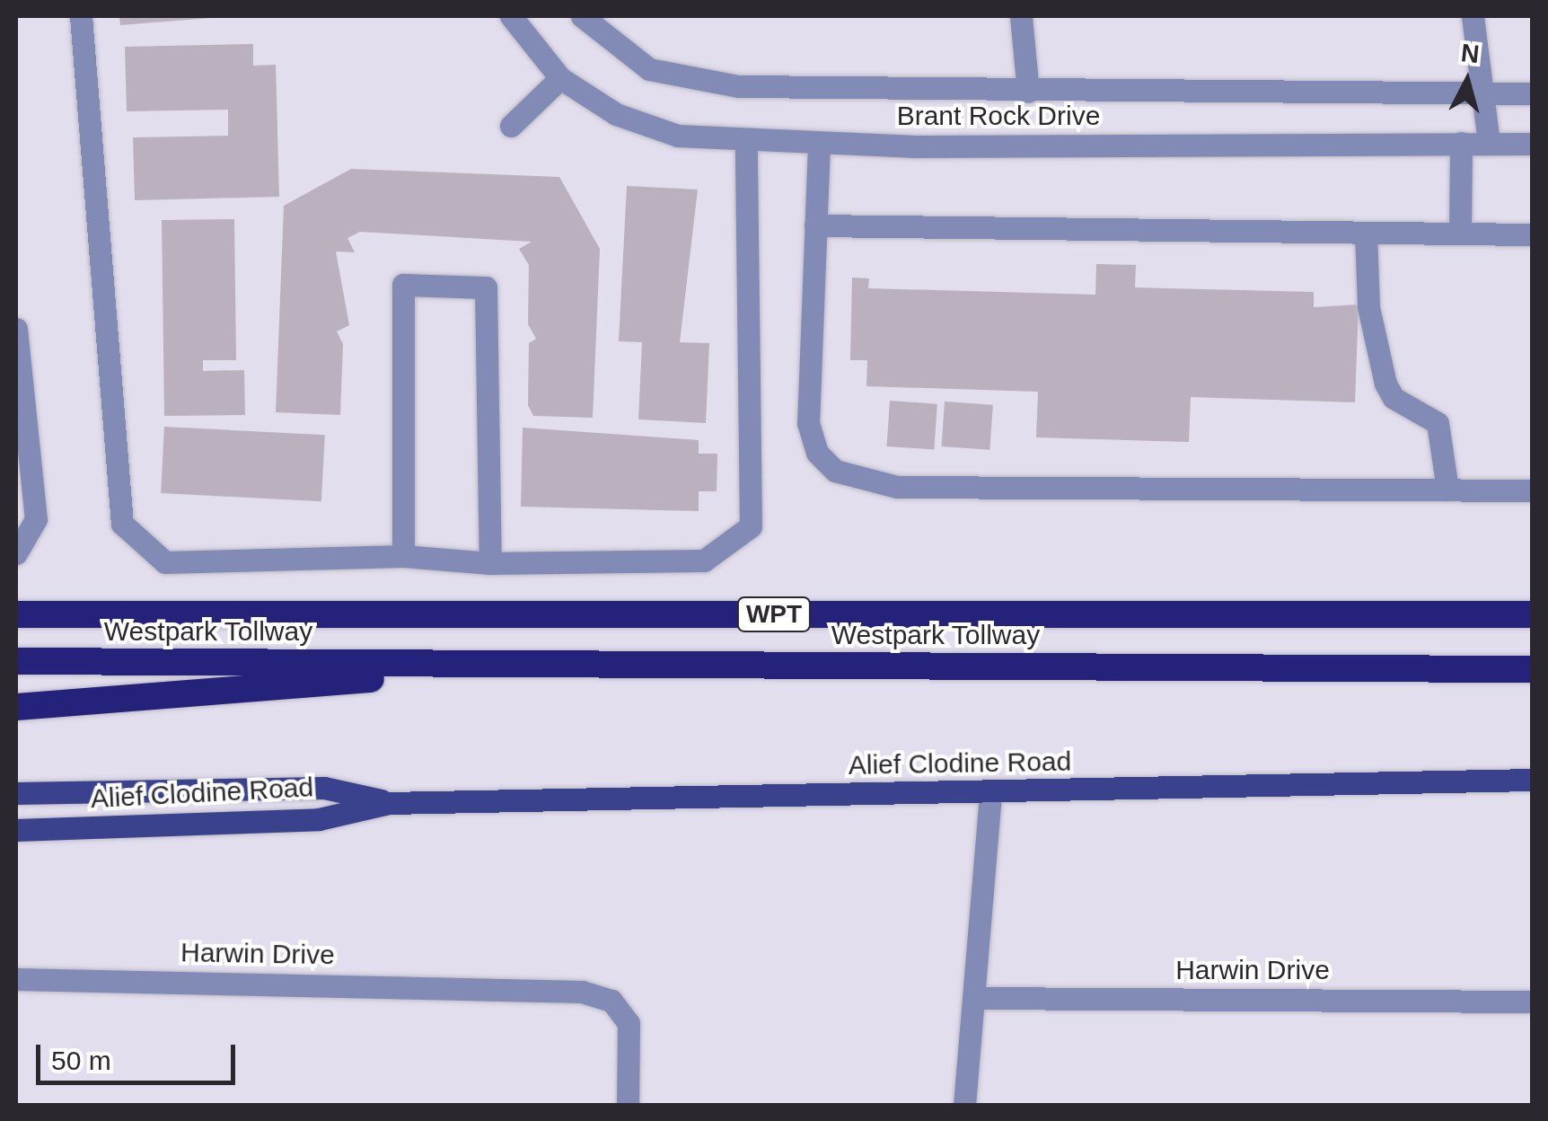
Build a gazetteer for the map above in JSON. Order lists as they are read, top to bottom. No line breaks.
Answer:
{"streets":{"highway":["WPT","Westpark Tollway"],"main road":["Alief Clodine Road"],"street":["Brant Rock Drive","Harwin Drive"]},"scale_bar":"50 m","north":"top"}
